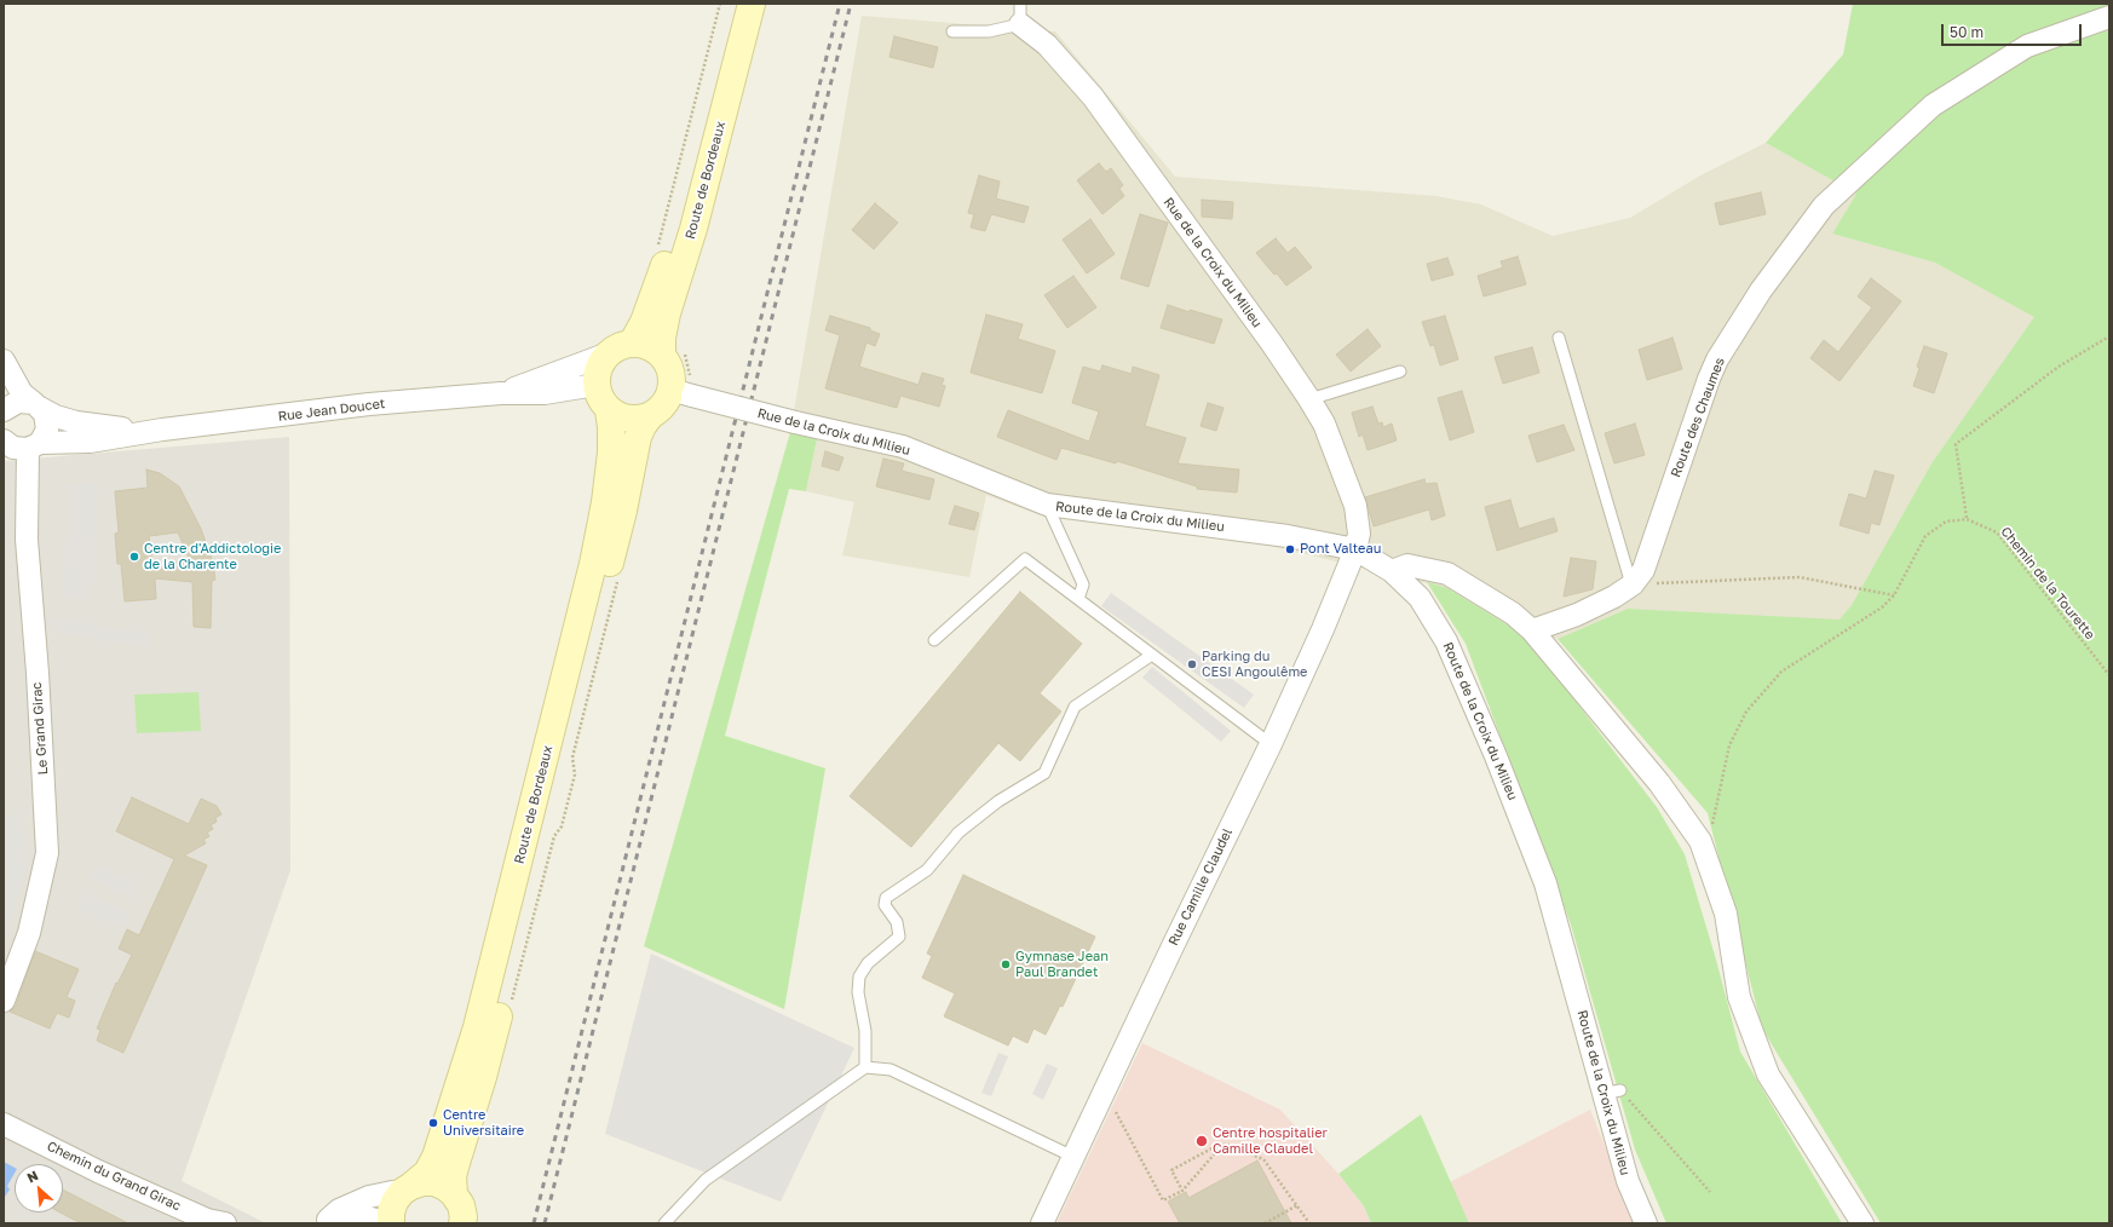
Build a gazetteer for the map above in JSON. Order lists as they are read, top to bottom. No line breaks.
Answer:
{"streets":{"main road":["Route de Bordeaux"],"street":["Rue de la Croix du Milieu","Rue Jean Doucet","Route des Chaumes","Route de la Croix du Milieu","Le Grand Girac","Rue Camille Claudel","Chemin du Grand Girac"],"path":["Chemin de la Tourette"]},"crossings":[["Route de Bordeaux","Rue de la Croix du Milieu"],["Route de Bordeaux","Rue Jean Doucet"],["Rue de la Croix du Milieu","Rue Jean Doucet"],["Rue de la Croix du Milieu","Route de la Croix du Milieu"],["Rue de la Croix du Milieu","Rue Camille Claudel"],["Rue Jean Doucet","Le Grand Girac"],["Route de la Croix du Milieu","Rue Camille Claudel"]],"places":["Pont Valteau","Centre d'Addictologie de la Charente","Parking du CESI Angoulême","Gymnase Jean Paul Brandet","Centre Universitaire","Centre hospitalier Camille Claudel"],"scale_bar":"50 m","north":"top left"}
